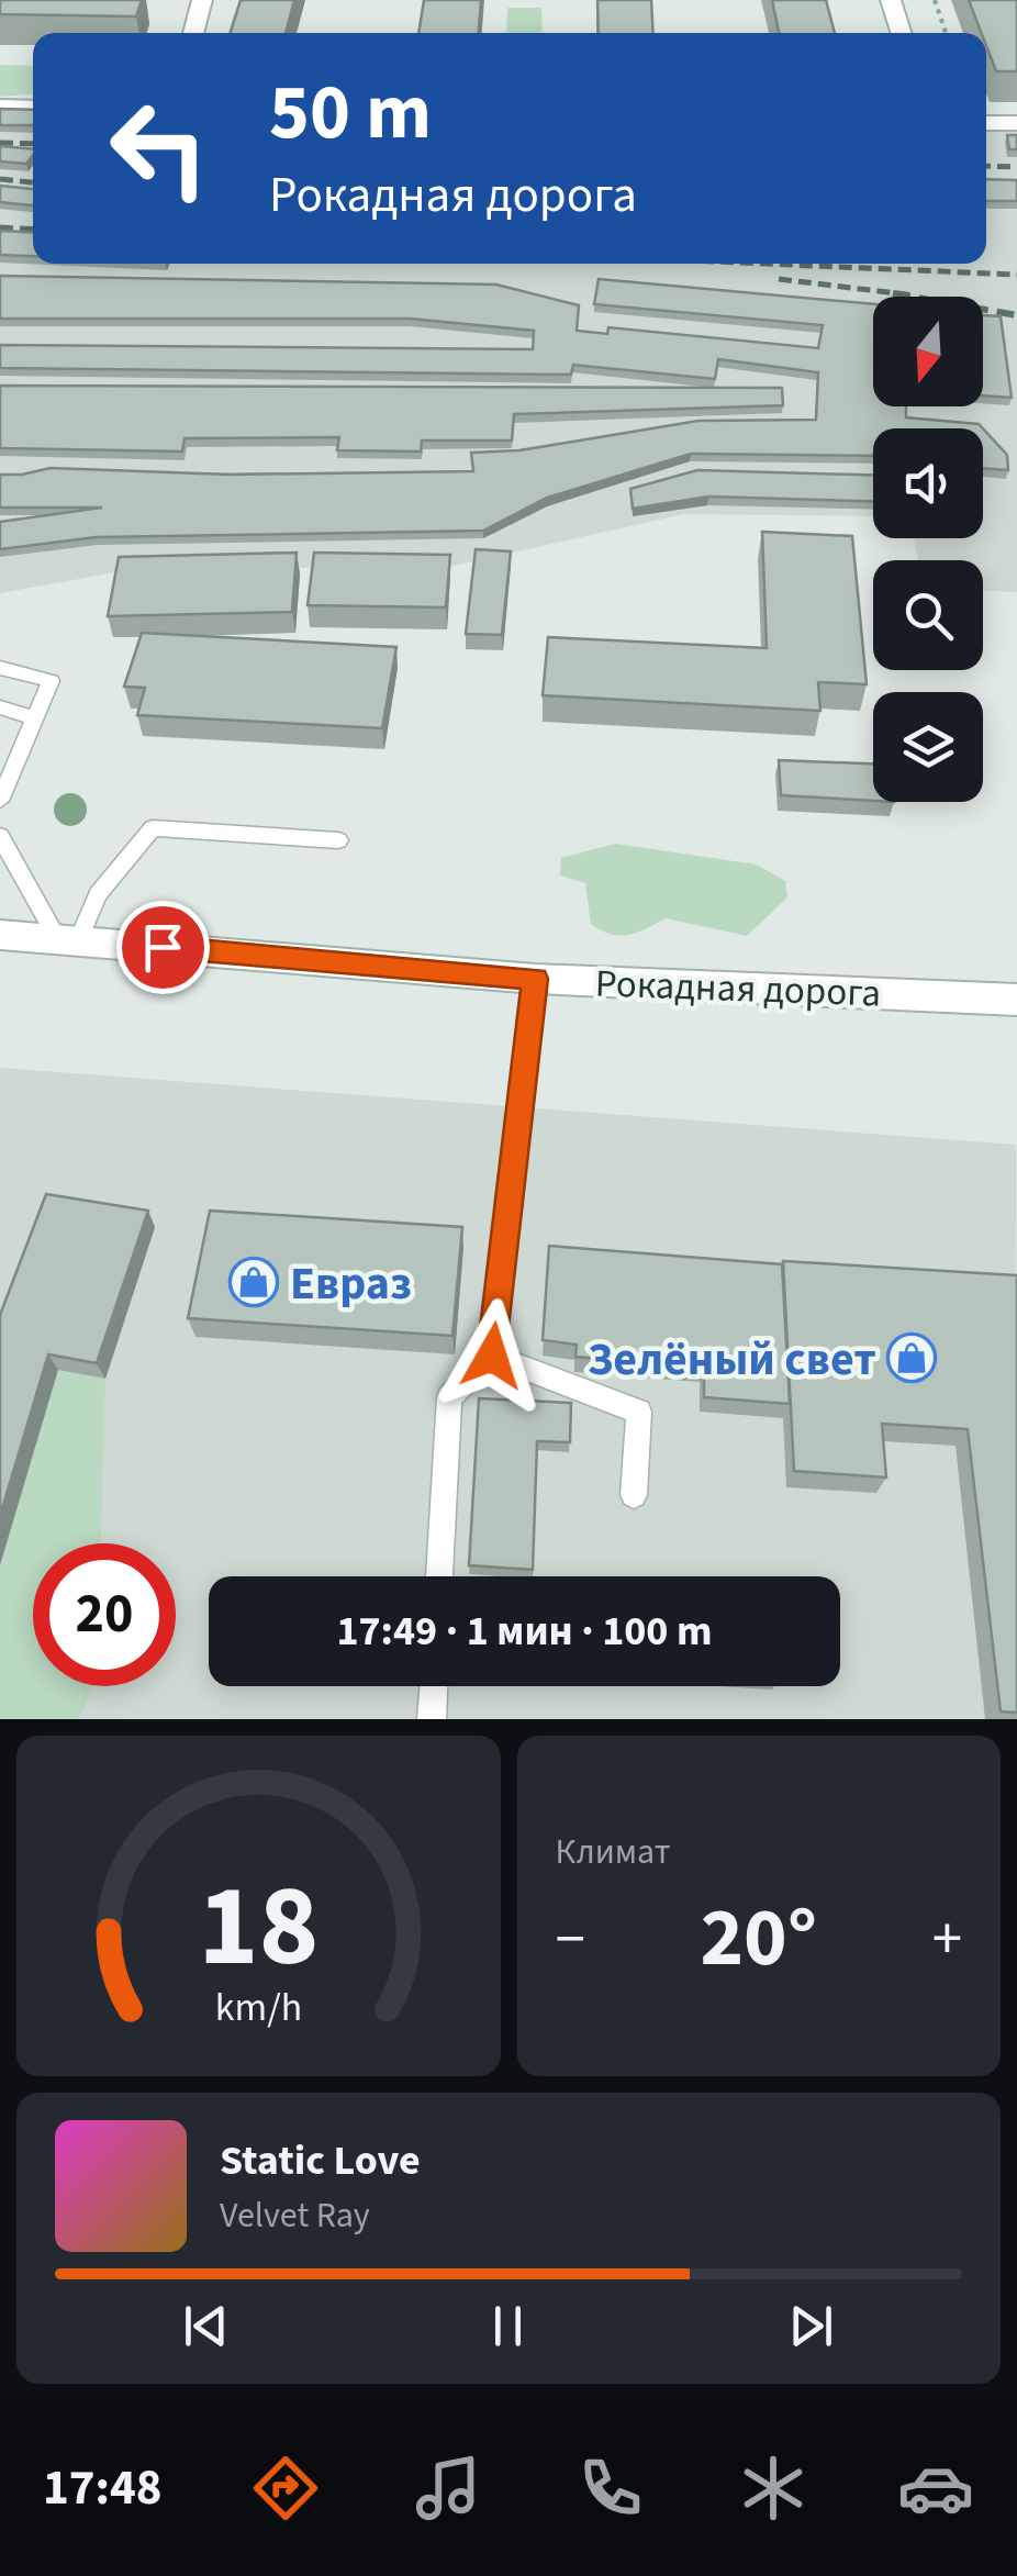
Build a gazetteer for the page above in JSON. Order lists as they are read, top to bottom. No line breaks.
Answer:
{"streets":{"main road":["Рокадная дорога"]},"places":{"shop":["Евраз","Зелёный свет"]},"north":"bottom","page":{"turn":["50 m","Рокадная дорога"],"limit":"20","trip":"17:49 · 1 мин · 100 m","tile":"Климат","heat":["−","20°","+"],"song":["Static Love","Velvet Ray"],"tabs":"17:48","gauge":["18","km/h"]}}
